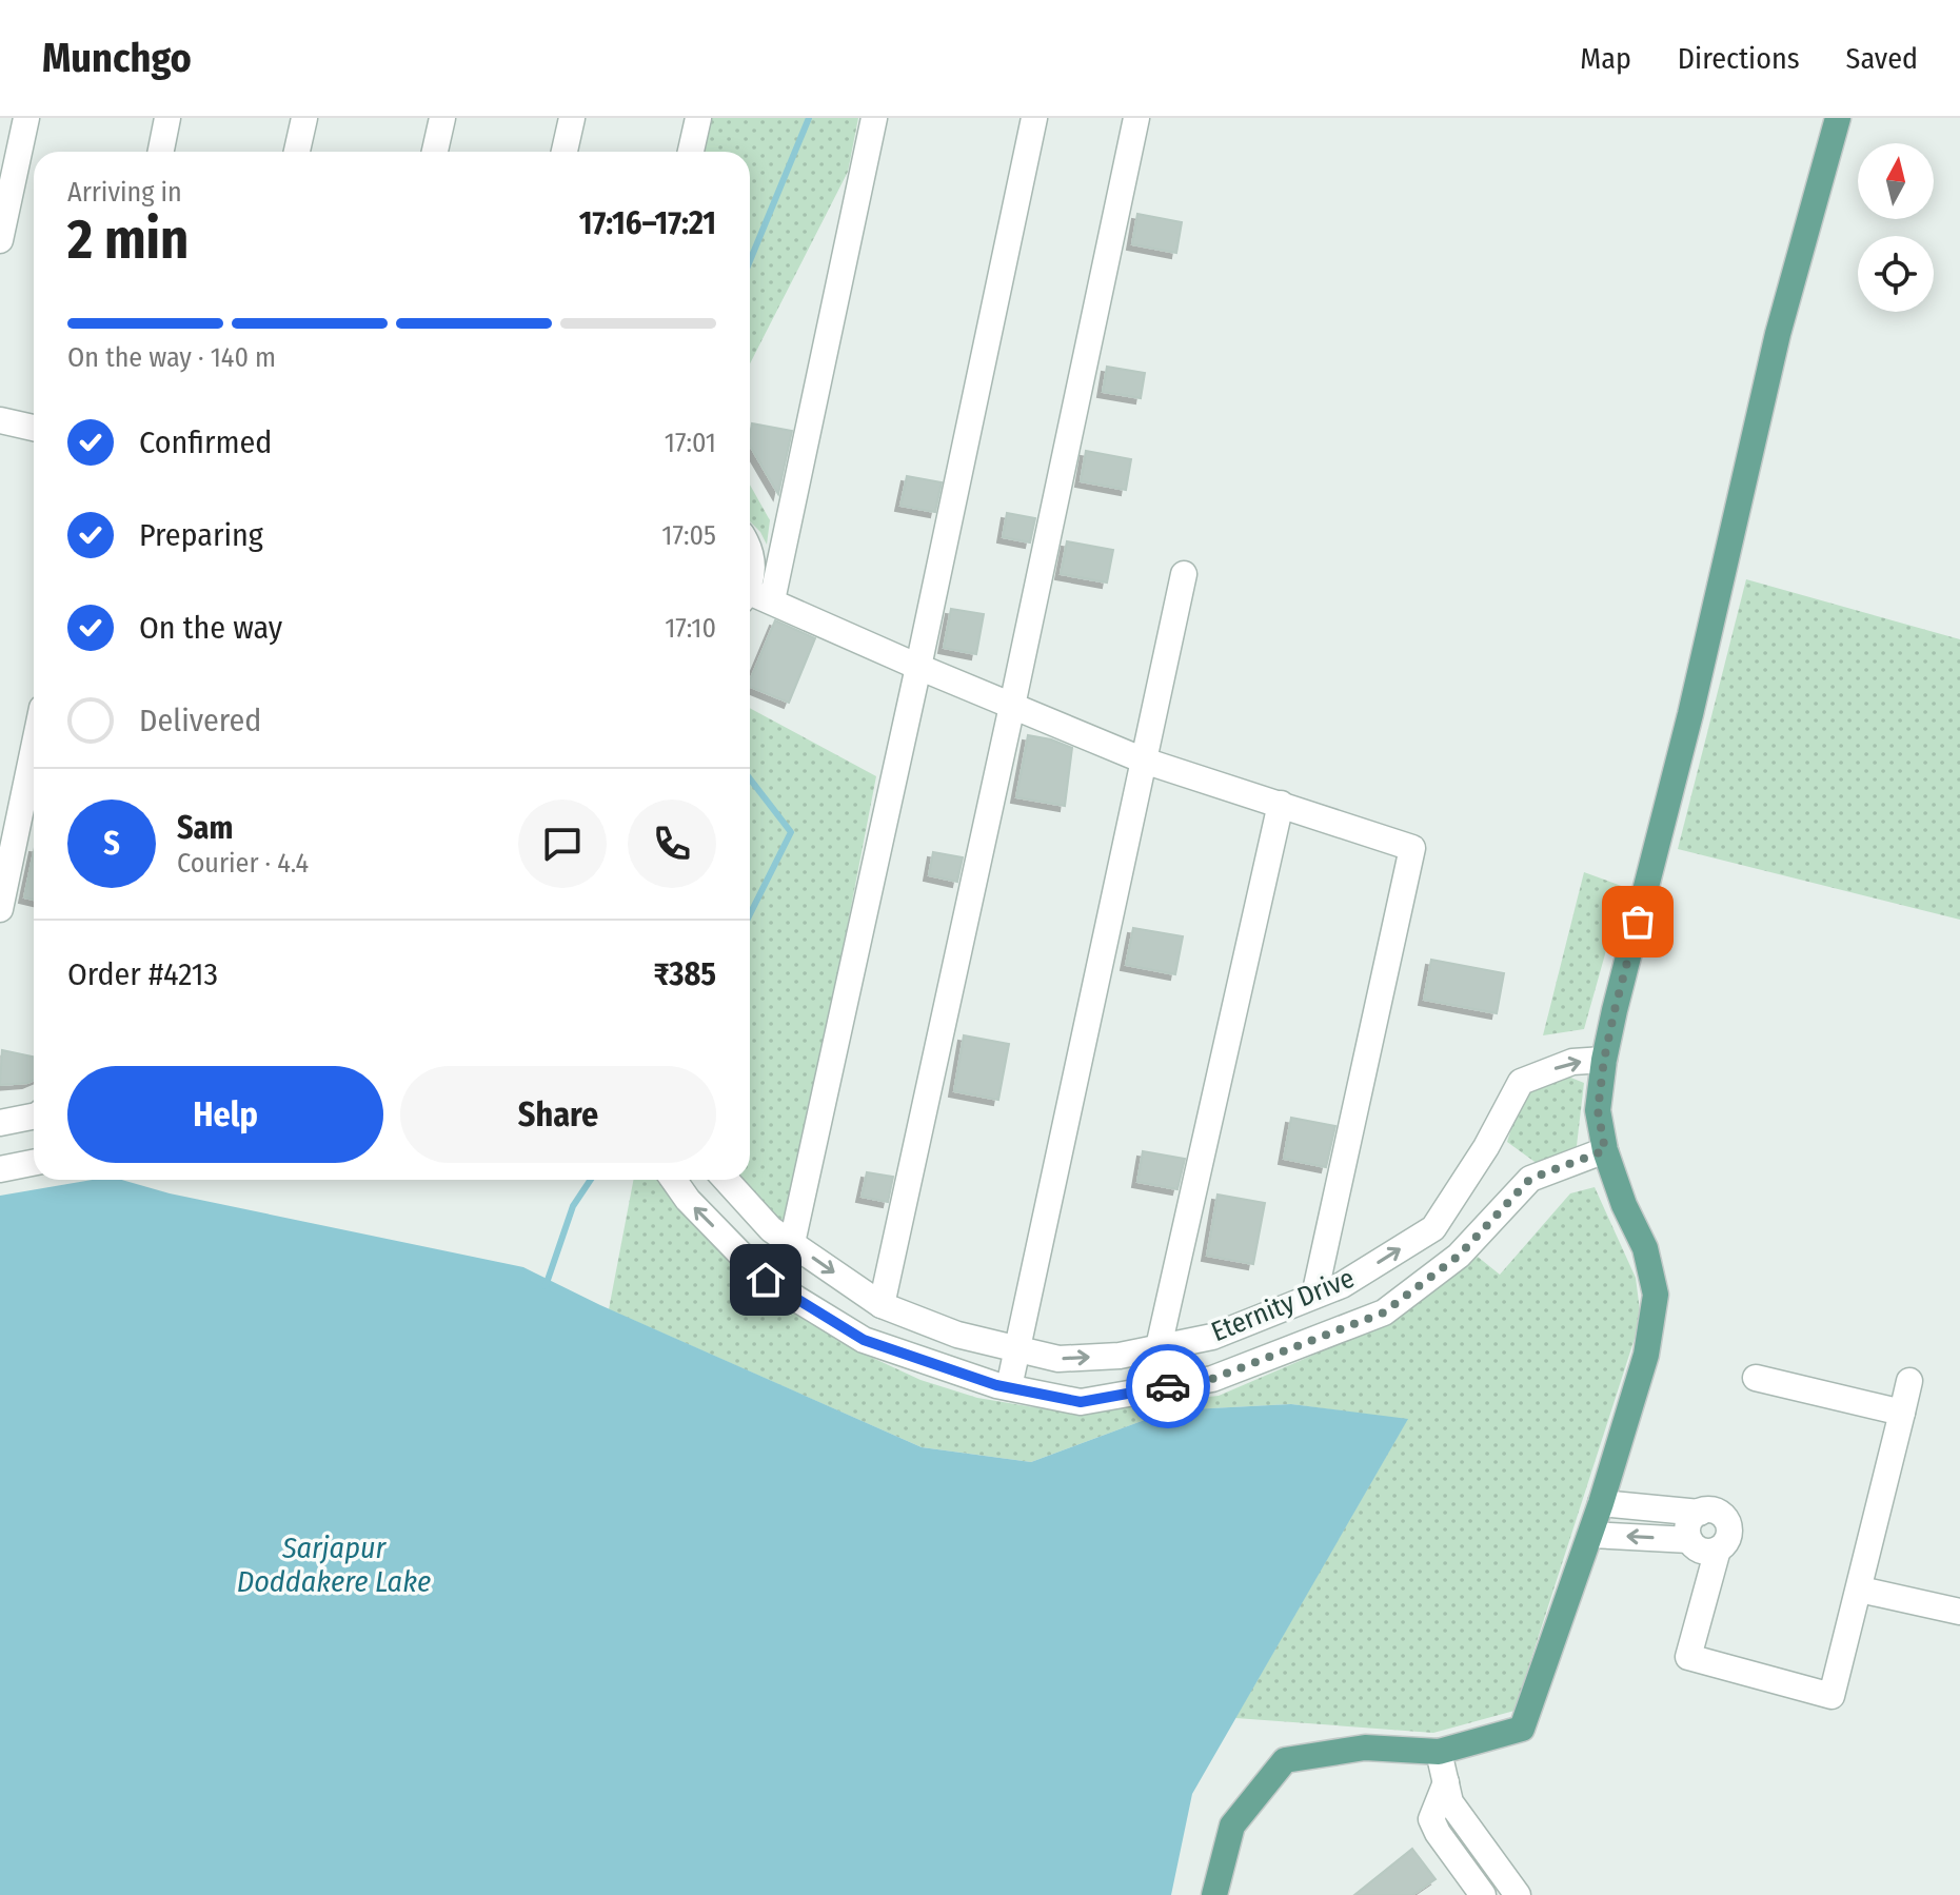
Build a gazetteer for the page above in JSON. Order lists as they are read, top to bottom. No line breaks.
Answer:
{"streets":{"street":["Eternity Drive"]},"water":["Sarjapur Doddakere Lake"],"north":"top","page":{"header":"Munchgo","nav":["Map","Directions","Saved"],"heading":["2 min","Arriving in","17:16–17:21"],"panel":["Sam","Courier · 4.4","Order #4213","₹385"],"bar":"On the way · 140 m","list":[["Confirmed","17:01"],["Preparing","17:05"],["On the way","17:10"],"Delivered"],"round":"S","buttons":["Help","Share"]}}
